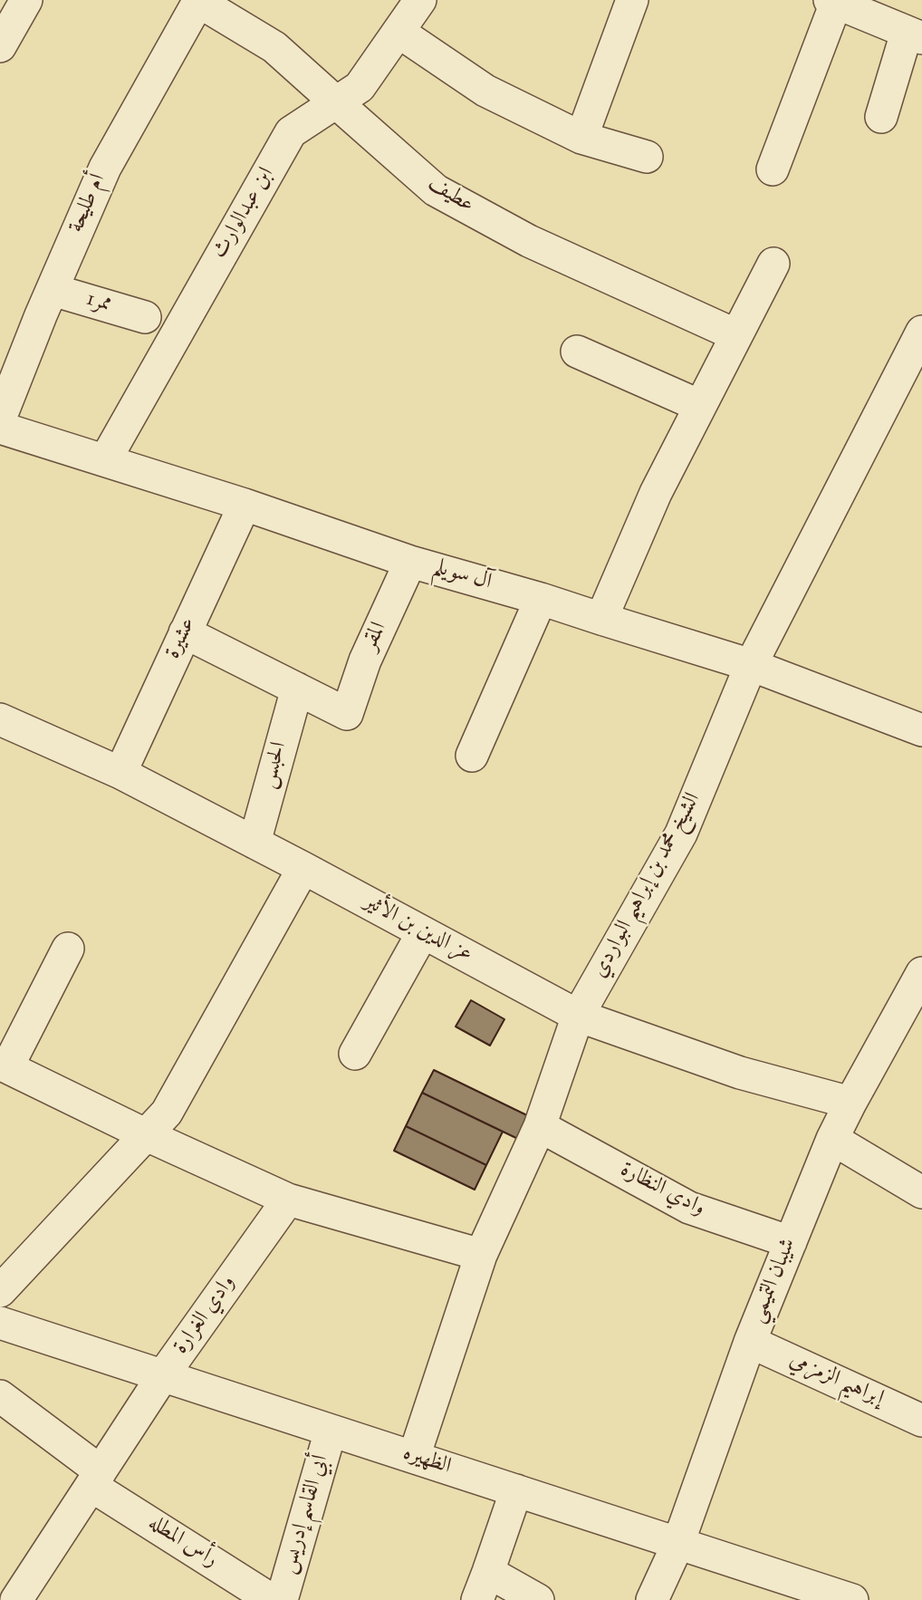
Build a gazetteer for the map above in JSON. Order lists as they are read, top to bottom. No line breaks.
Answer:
{"streets":{"street":["عطيف","أم طليحة","ابن عبدالوارث","ممر1","آل سويلم","المقر","عشيرة","الحبس","الشيخ محمد بن إبراهيم البواردي","عز الدين بن الأثير","وادي النظارة","شيبان التميمي","وادي الغرارة","إبراهيم الزمزمي","الظهيره","أبي القاسم إدريس","رأس المطله"]},"crossings":[["عطيف","أم طليحة"],["عطيف","ابن عبدالوارث"],["أم طليحة","ممر1"],["ابن عبدالوارث","آل سويلم"],["آل سويلم","المقر"],["آل سويلم","عشيرة"],["آل سويلم","الشيخ محمد بن إبراهيم البواردي"],["المقر","الحبس"],["عشيرة","عز الدين بن الأثير"],["الحبس","عز الدين بن الأثير"],["الشيخ محمد بن إبراهيم البواردي","عز الدين بن الأثير"],["الشيخ محمد بن إبراهيم البواردي","وادي النظارة"],["الشيخ محمد بن إبراهيم البواردي","الظهيره"],["عز الدين بن الأثير","شيبان التميمي"],["وادي النظارة","شيبان التميمي"],["شيبان التميمي","إبراهيم الزمزمي"],["شيبان التميمي","الظهيره"],["وادي الغرارة","الظهيره"],["وادي الغرارة","رأس المطله"],["الظهيره","أبي القاسم إدريس"]]}
